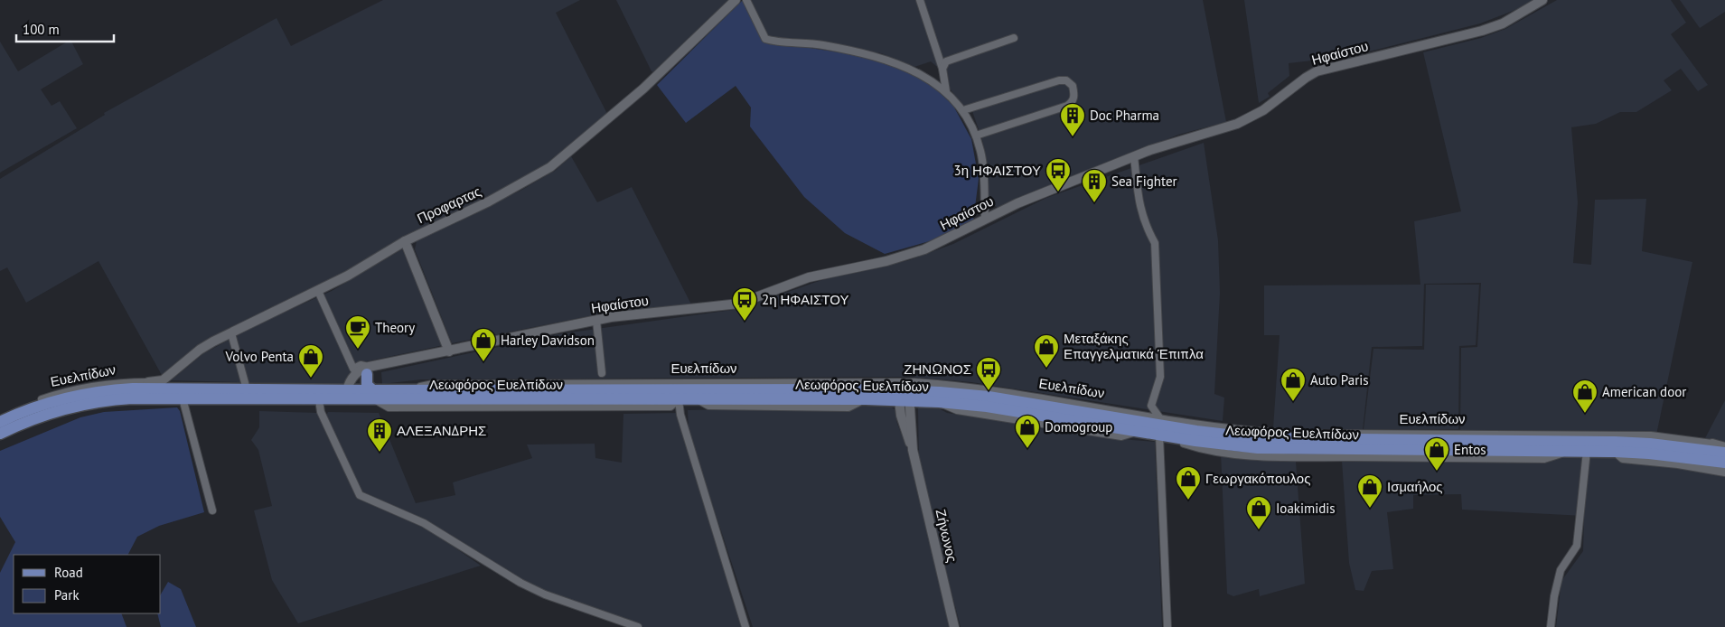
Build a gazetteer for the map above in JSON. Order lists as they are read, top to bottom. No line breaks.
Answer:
{"streets":{"main road":["Λεωφόρος Ευελπίδων"],"street":["Ηφαίστου","Προφαρτας","Ευελπίδων","Ζήνωνος"]},"crossings":[["Προφαρτας","Λεωφόρος Ευελπίδων"],["Ευελπίδων","Λεωφόρος Ευελπίδων"],["Λεωφόρος Ευελπίδων","Ζήνωνος"]],"places":{"building":["Doc Pharma","Sea Fighter","ΑΛΕΞΑΝΔΡΗΣ"],"bus stop":["3η ΗΦΑΙΣΤΟΥ","2η ΗΦΑΙΣΤΟΥ","ΖΗΝΩΝΟΣ"],"cafe":["Theory"],"shop":["Harley Davidson","Μεταξάκης Επαγγελματικά Έπιπλα","Volvo Penta","Auto Paris","American door","Domogroup","Entos","Γεωργακόπουλος","Ισμαήλος","Ioakimidis"]},"legend":["Road","Park"],"scale_bar":"100 m"}
